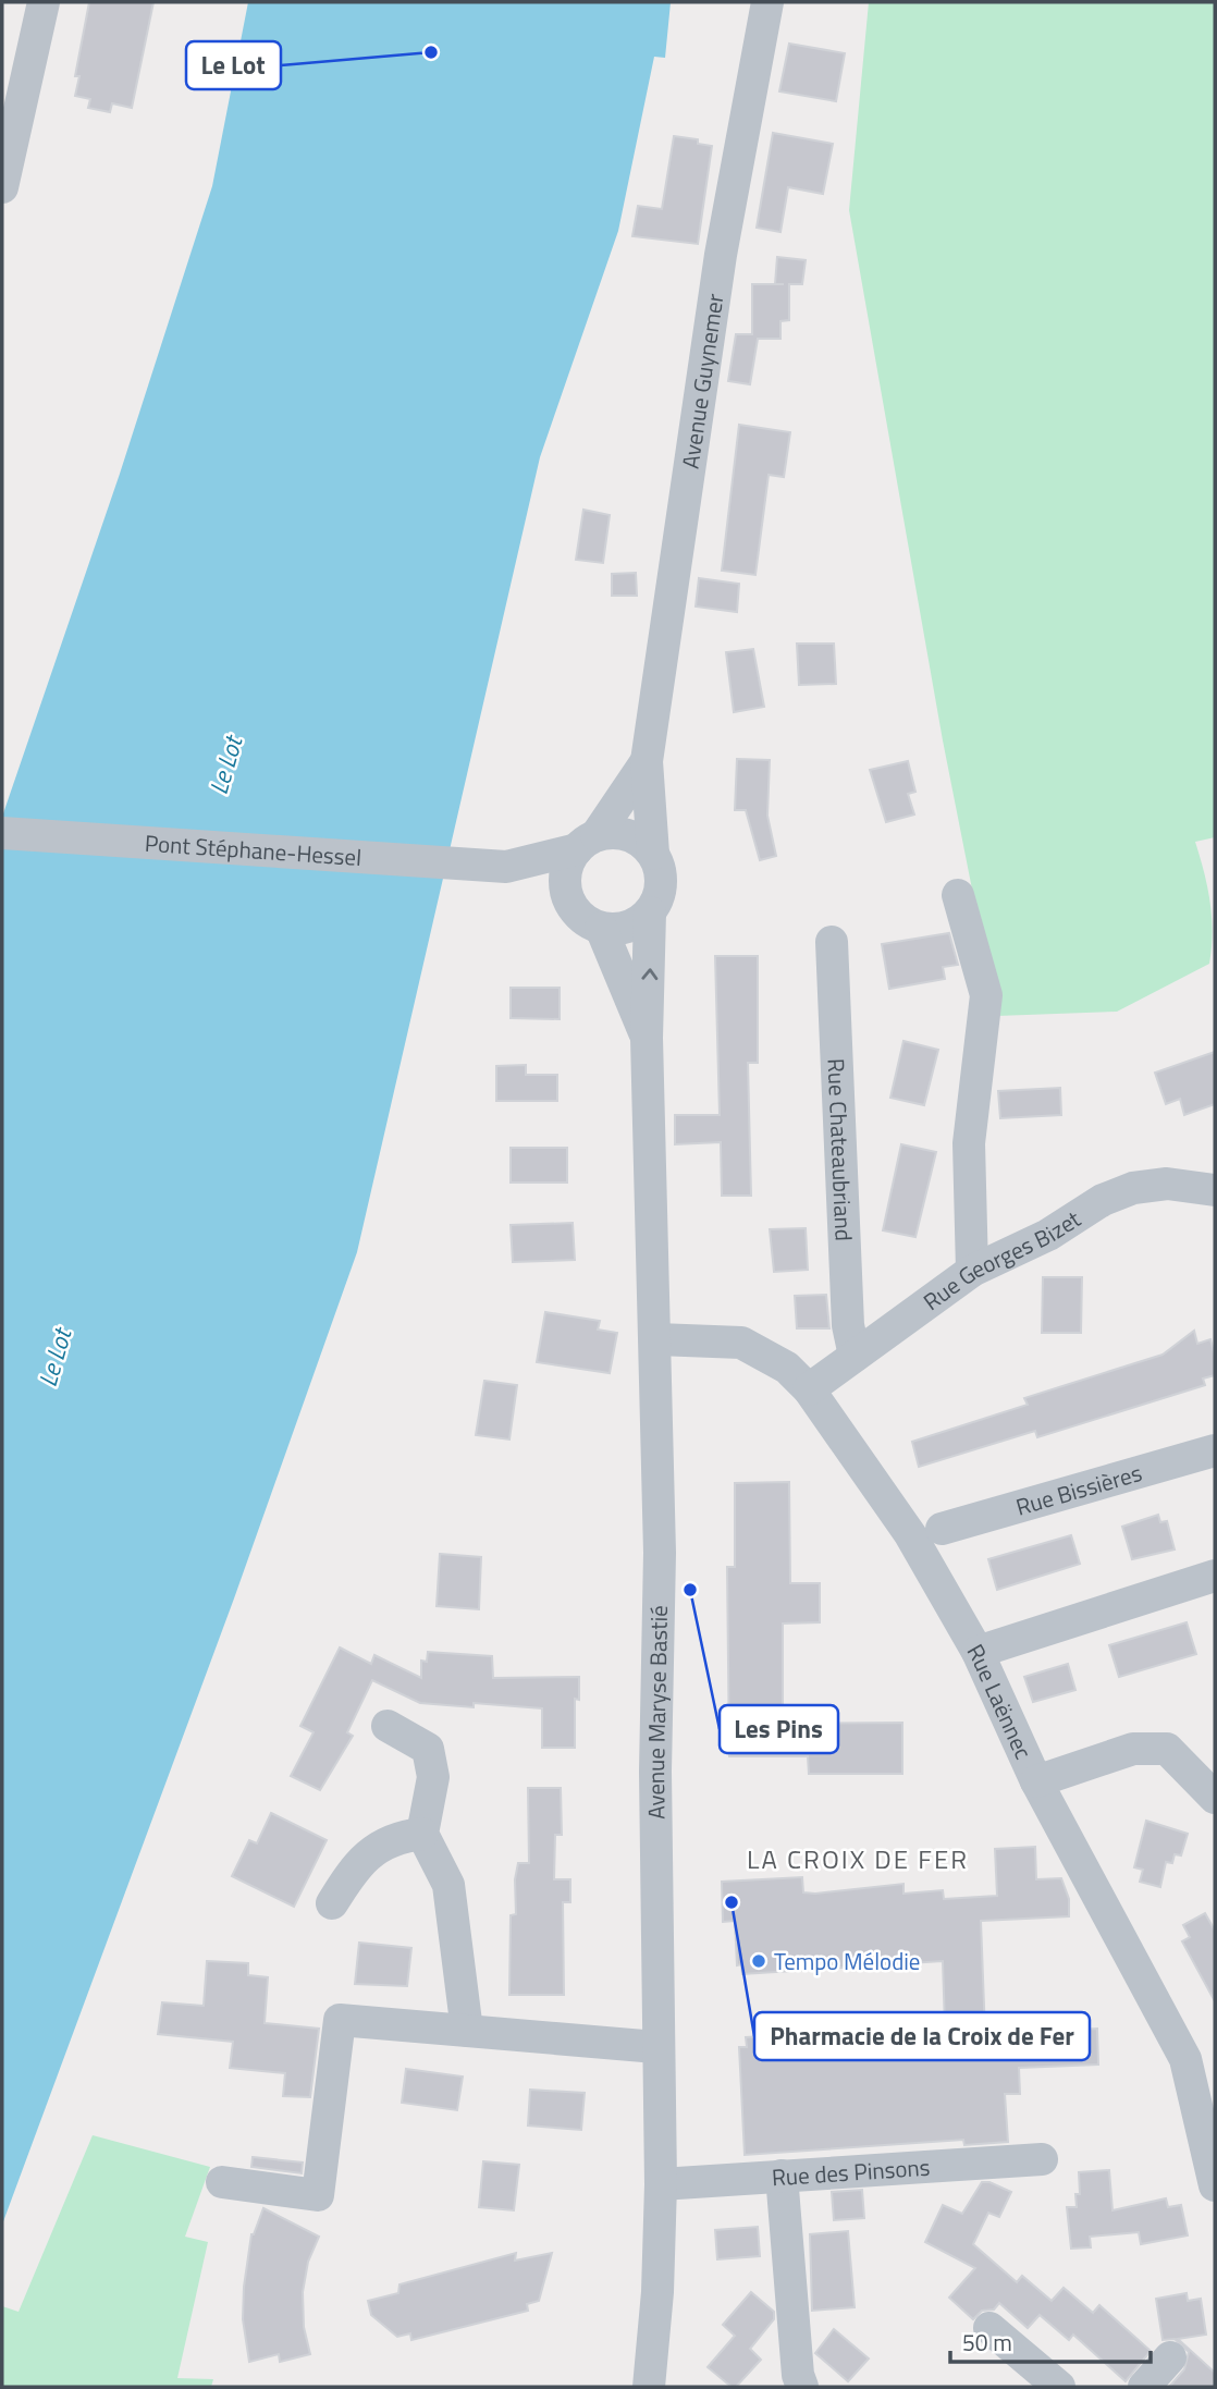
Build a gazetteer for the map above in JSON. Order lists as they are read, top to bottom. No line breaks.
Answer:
{"streets":{"street":["Avenue Guynemer","Pont Stéphane-Hessel","Rue Chateaubriand","Rue Georges Bizet","Rue Bissières","Rue Laënnec","Avenue Maryse Bastié","Rue des Pinsons"]},"crossings":[["Avenue Guynemer","Avenue Maryse Bastié"],["Rue Chateaubriand","Rue Georges Bizet"],["Rue Georges Bizet","Rue Laënnec"],["Rue Laënnec","Avenue Maryse Bastié"],["Avenue Maryse Bastié","Rue des Pinsons"]],"districts":["LA CROIX DE FER"],"water":["Le Lot"],"places":["Le Lot","Les Pins","Pharmacie de la Croix de Fer","Tempo Mélodie"],"scale_bar":"50 m"}
